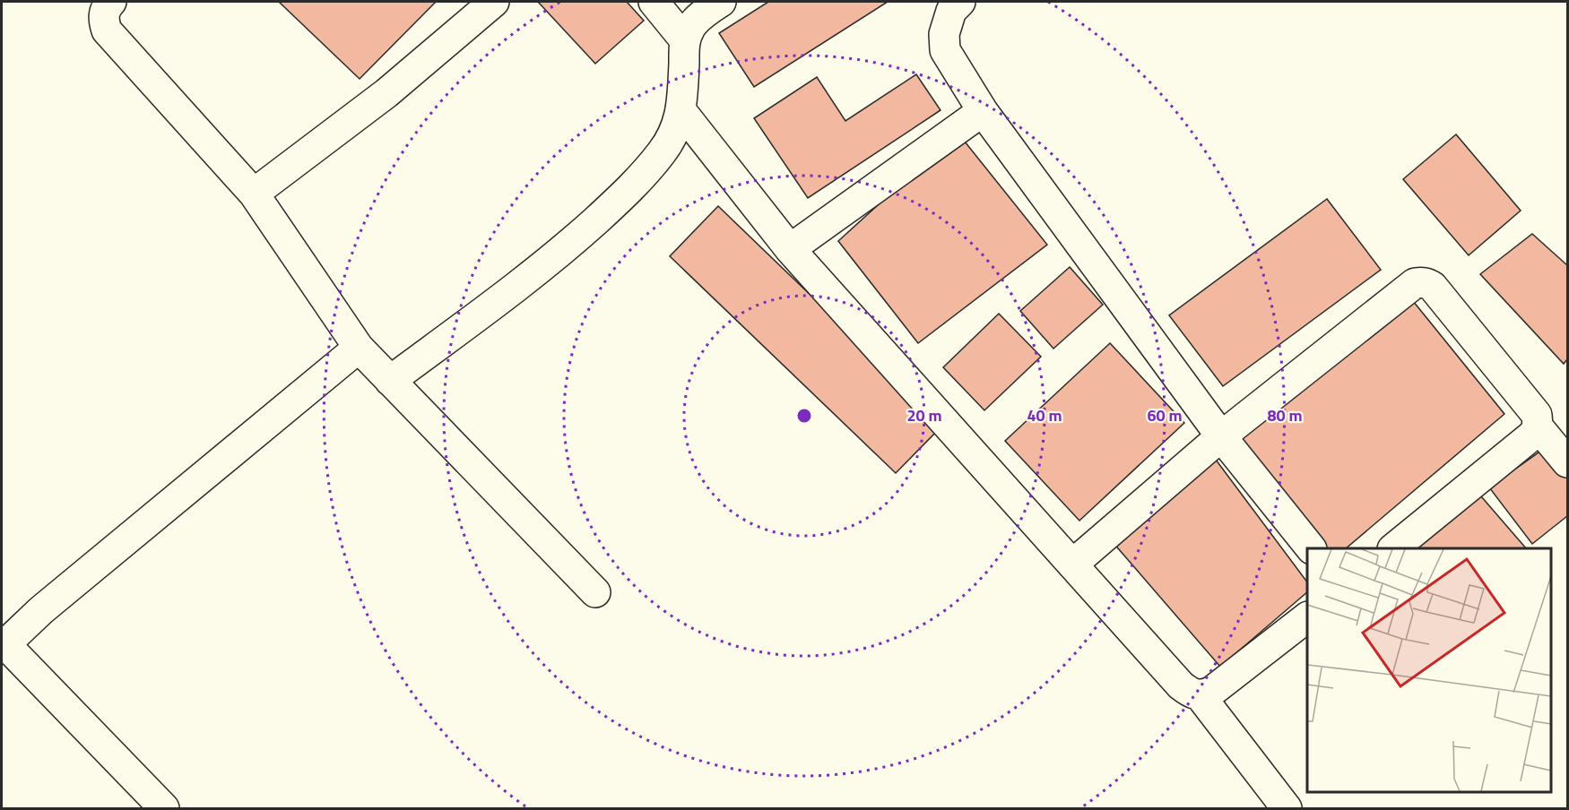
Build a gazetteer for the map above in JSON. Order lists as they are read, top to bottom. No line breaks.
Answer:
{"rings":["20 m","40 m","60 m","80 m"]}
